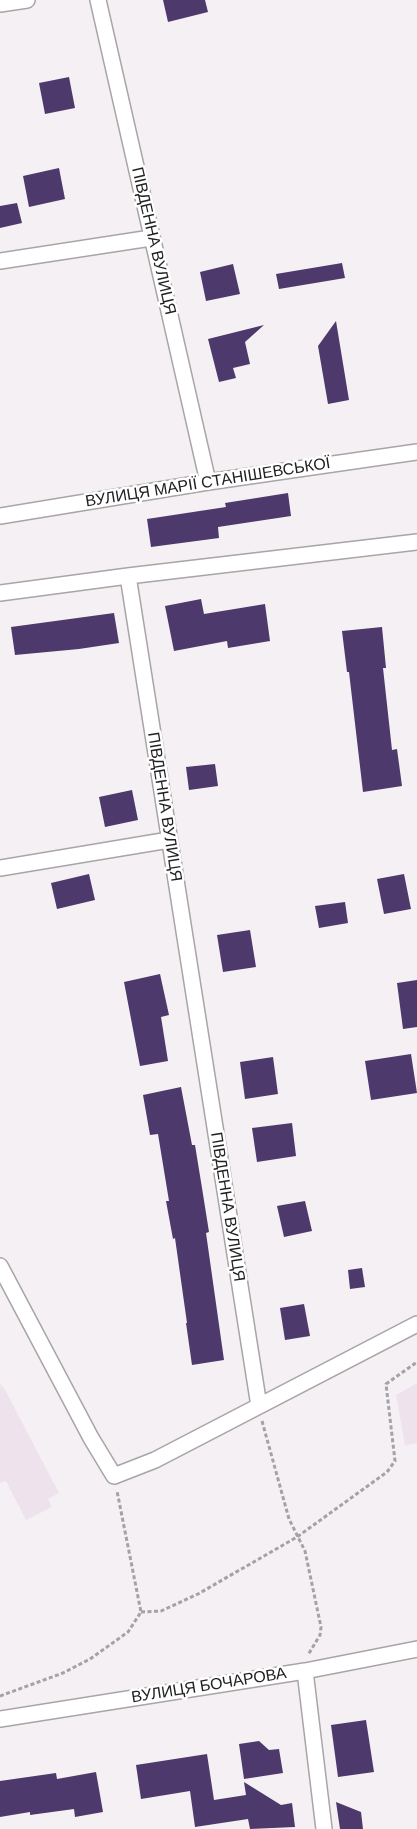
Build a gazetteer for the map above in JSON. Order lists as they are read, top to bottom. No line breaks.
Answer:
{"streets":{"street":["ПІВДЕННА ВУЛИЦЯ","ВУЛИЦЯ МАРІЇ СТАНІШЕВСЬКОЇ","ВУЛИЦЯ БОЧАРОВА"]},"crossings":[["ПІВДЕННА ВУЛИЦЯ","ВУЛИЦЯ МАРІЇ СТАНІШЕВСЬКОЇ"]]}
